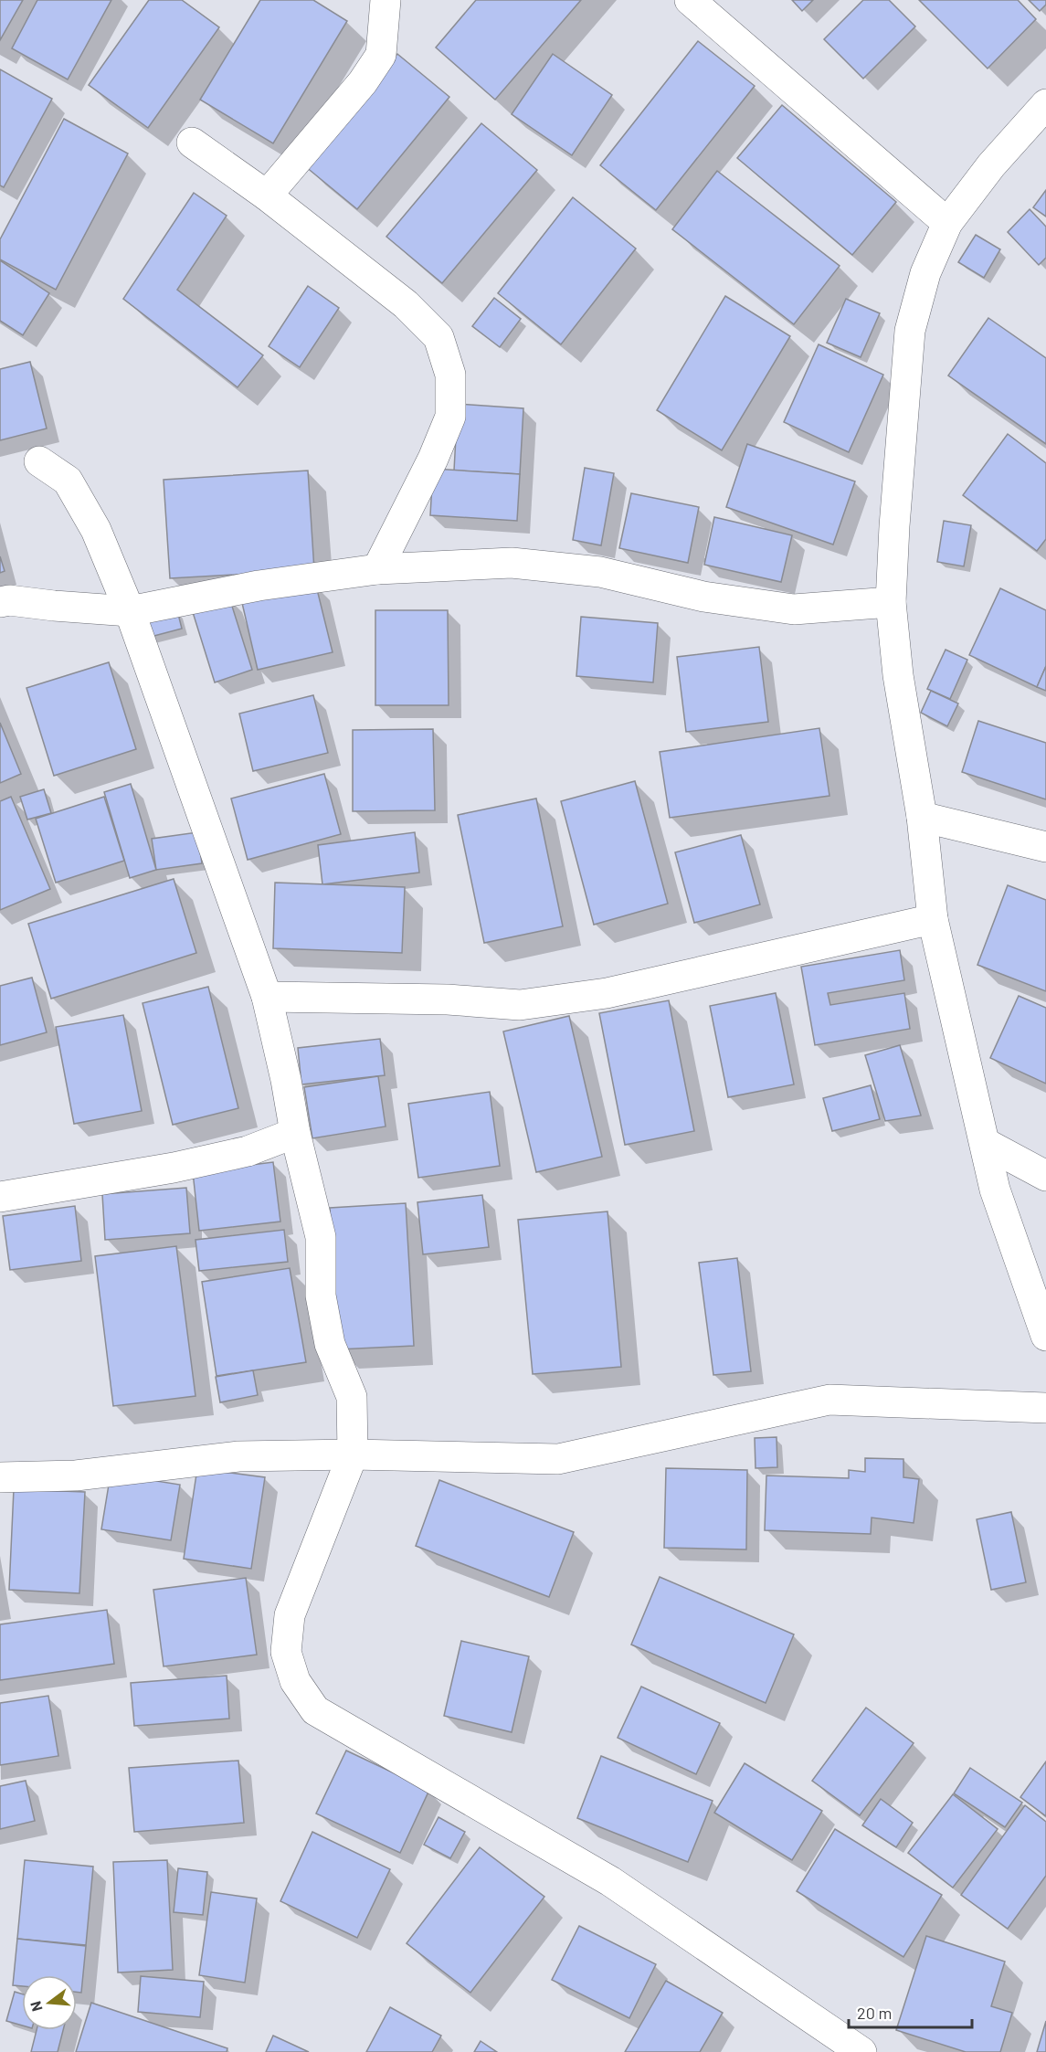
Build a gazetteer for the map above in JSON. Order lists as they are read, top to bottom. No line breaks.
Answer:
{"scale_bar":"20 m","north":"left"}
